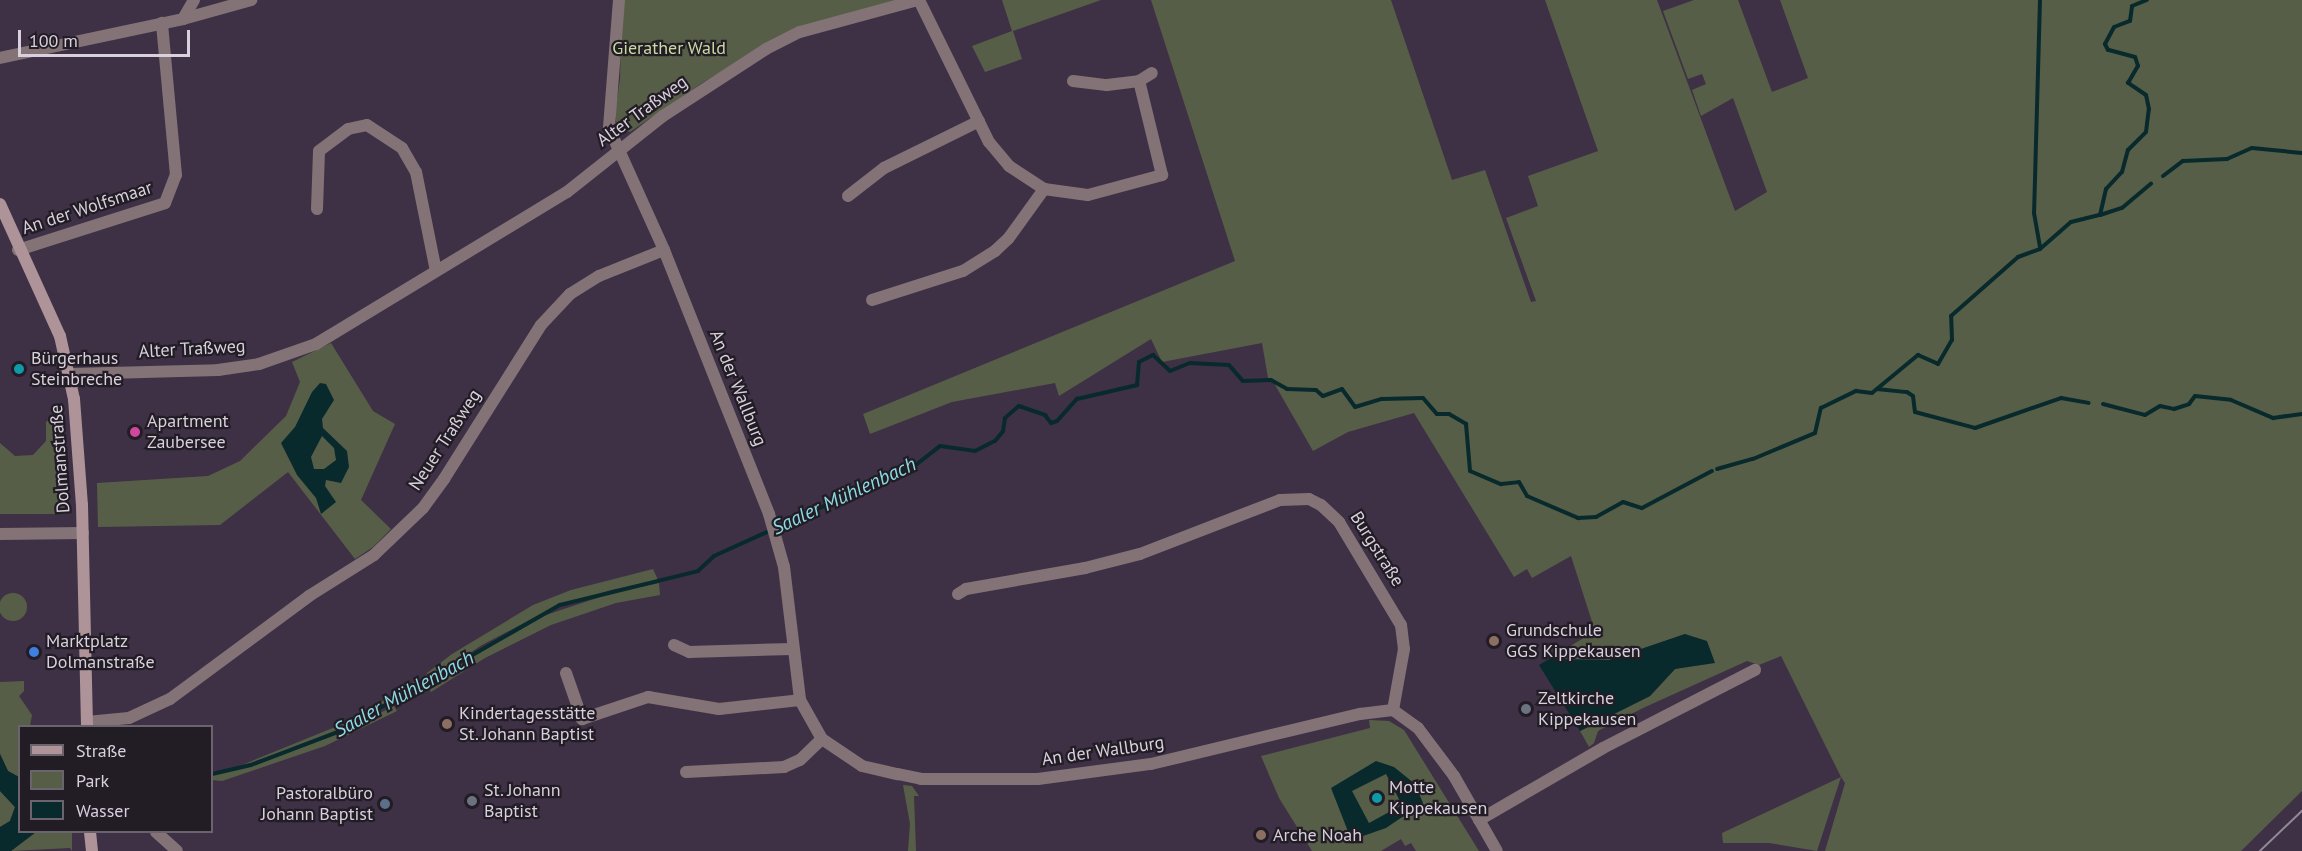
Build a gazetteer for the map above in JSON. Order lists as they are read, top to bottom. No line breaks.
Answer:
{"streets":{"main road":["Dolmanstraße"],"street":["Alter Traßweg","An der Wolfsmaar","An der Wallburg","Neuer Traßweg","Burgstraße"]},"crossings":[["Alter Traßweg","An der Wallburg"],["Alter Traßweg","Dolmanstraße"],["An der Wolfsmaar","Dolmanstraße"],["An der Wallburg","Neuer Traßweg"],["An der Wallburg","Burgstraße"],["Neuer Traßweg","Dolmanstraße"]],"water":["Saaler Mühlenbach"],"parks":["Gierather Wald"],"places":["Bürgerhaus Steinbreche","Apartment Zaubersee","Grundschule GGS Kippekausen","Marktplatz Dolmanstraße","Zeltkirche Kippekausen","Kindertagesstätte St. Johann Baptist","Motte Kippekausen","St. Johann Baptist","Pastoralbüro Johann Baptist","Arche Noah"],"legend":["Straße","Park","Wasser"],"scale_bar":"100 m"}
